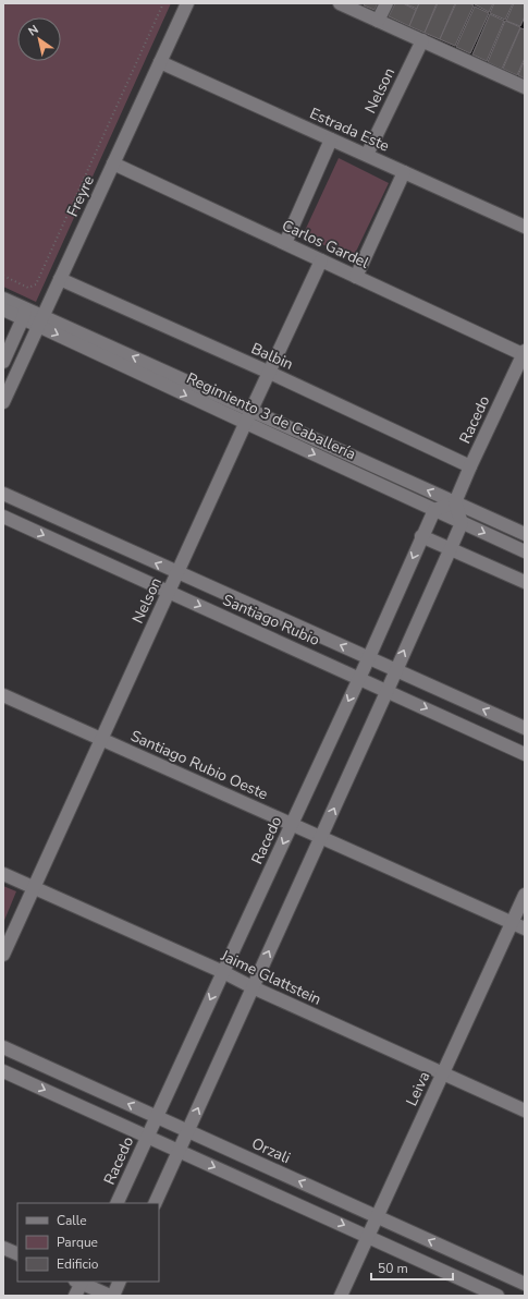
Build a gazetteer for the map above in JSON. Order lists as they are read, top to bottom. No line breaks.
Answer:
{"streets":{"street":["Nelson","Estrada Este","Freyre","Carlos Gardel","Balbin","Regimiento 3 de Caballería","Racedo","Santiago Rubio","Santiago Rubio Oeste","Jaime Glattstein","Leiva","Orzali"]},"crossings":[["Nelson","Estrada Este"],["Nelson","Carlos Gardel"],["Nelson","Balbin"],["Nelson","Regimiento 3 de Caballería"],["Nelson","Santiago Rubio"],["Nelson","Santiago Rubio Oeste"],["Nelson","Jaime Glattstein"],["Estrada Este","Freyre"],["Freyre","Carlos Gardel"],["Freyre","Balbin"],["Freyre","Regimiento 3 de Caballería"],["Carlos Gardel","Racedo"],["Balbin","Racedo"],["Regimiento 3 de Caballería","Racedo"],["Racedo","Santiago Rubio"],["Racedo","Santiago Rubio Oeste"],["Racedo","Jaime Glattstein"],["Racedo","Orzali"],["Santiago Rubio Oeste","Leiva"],["Jaime Glattstein","Leiva"],["Leiva","Orzali"]],"legend":["Calle","Parque","Edificio"],"scale_bar":"50 m","north":"top left"}
